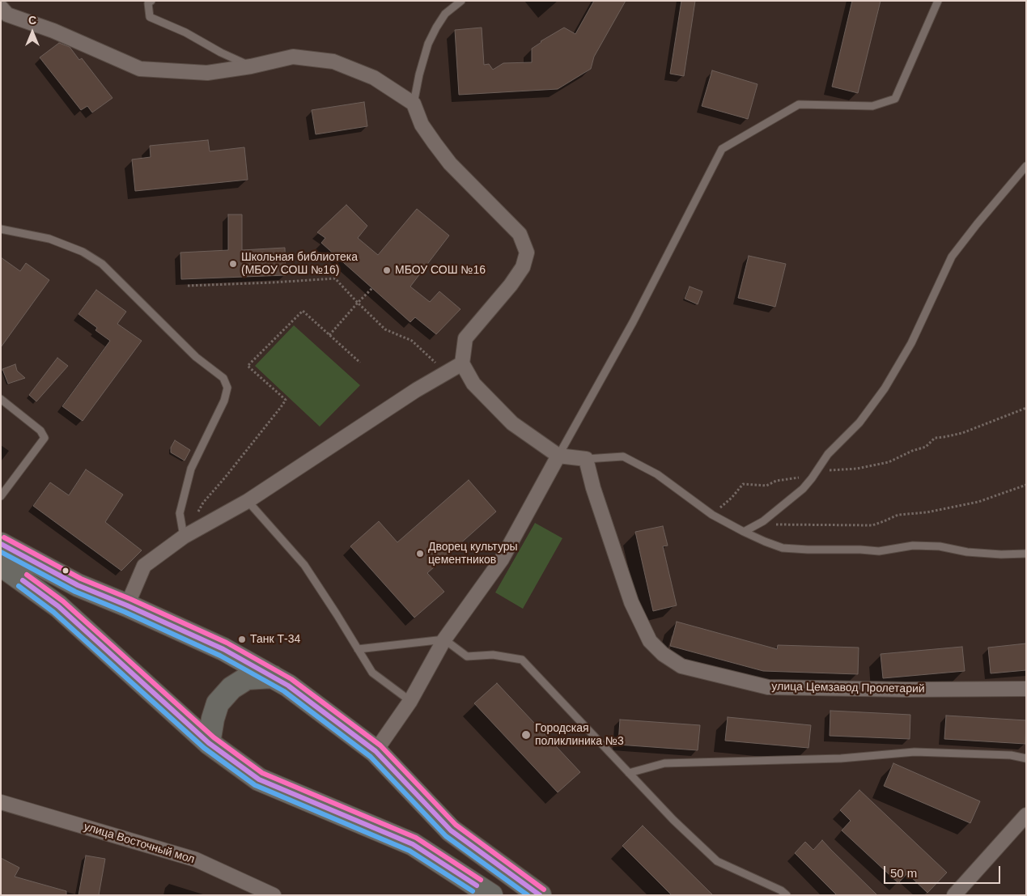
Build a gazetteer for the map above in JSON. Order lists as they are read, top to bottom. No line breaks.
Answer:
{"streets":{"street":["улица Цемзавод Пролетарий","улица Восточный мол"]},"places":["Школьная библиотека (МБОУ СОШ №16)","МБОУ СОШ №16","Дворец культуры цементников","Танк Т-34","Городская поликлиника №3"],"scale_bar":"50 m","north":"top"}
